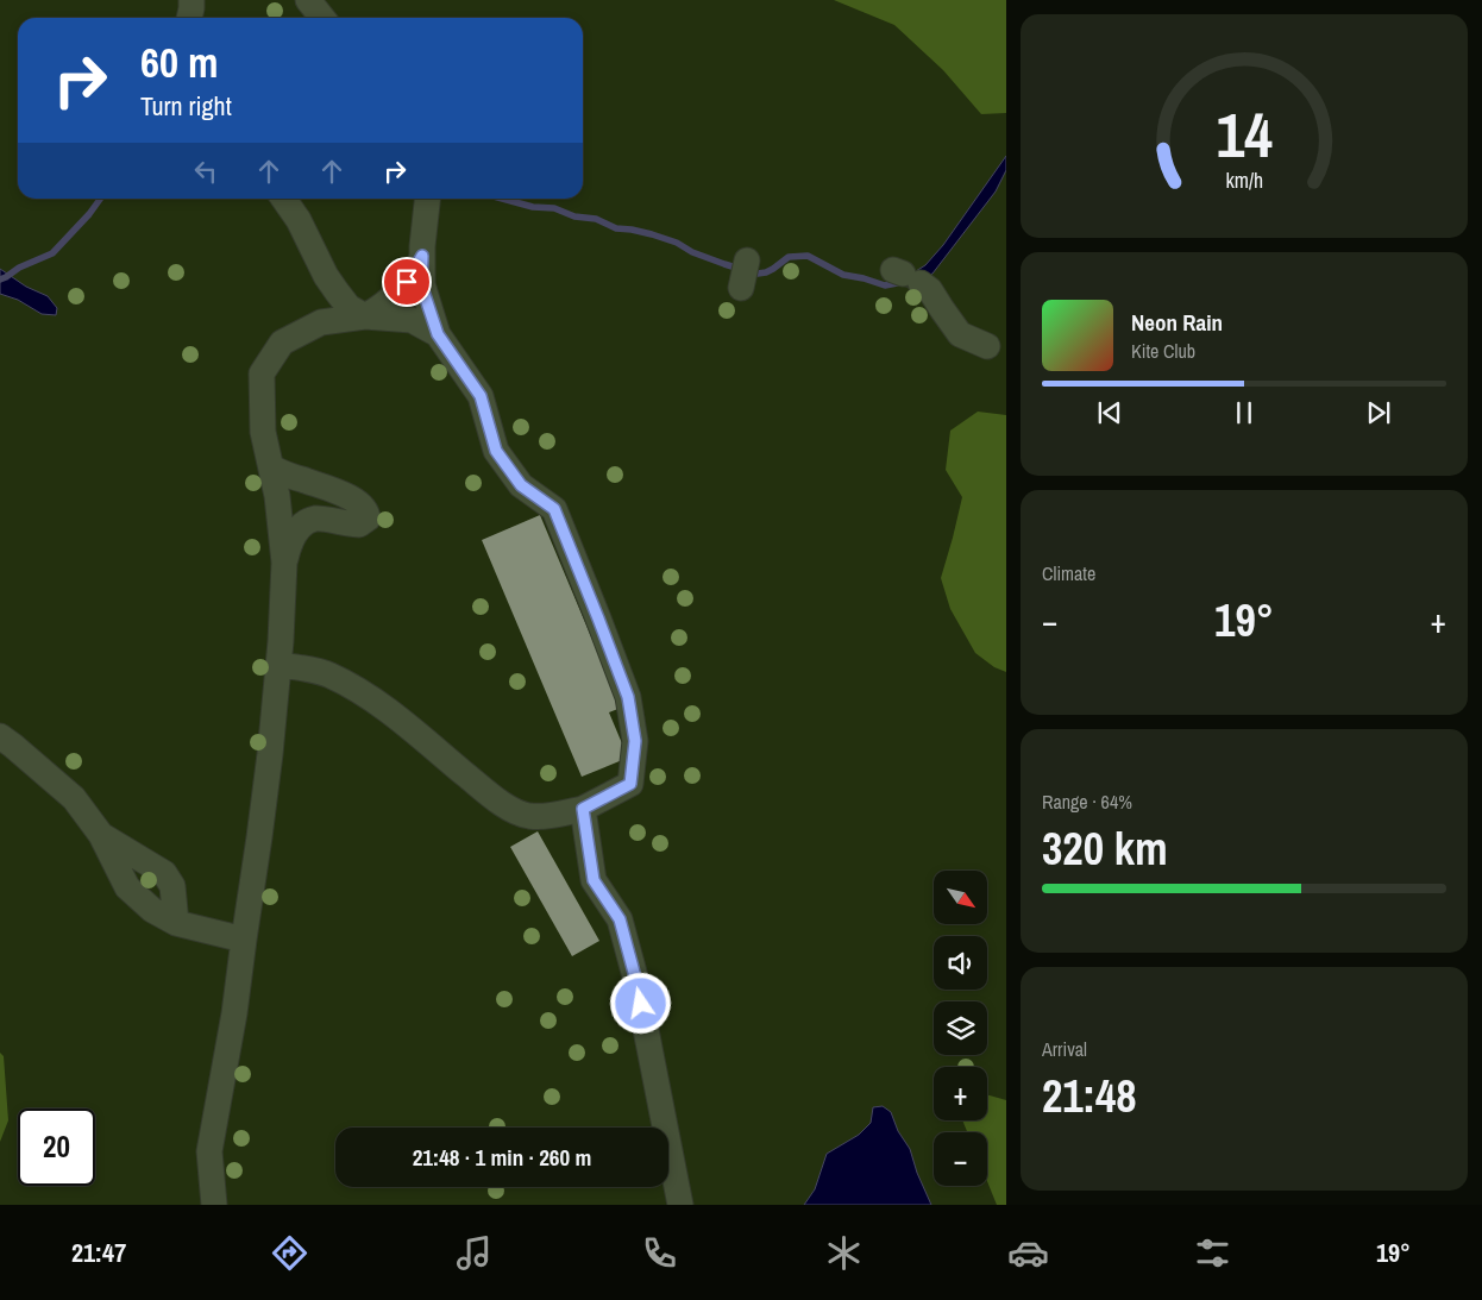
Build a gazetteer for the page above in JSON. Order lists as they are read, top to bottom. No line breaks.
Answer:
{"north":"bottom right","page":{"turn":["60 m","Turn right"],"song":["Neon Rain","Kite Club"],"tile":["Climate",["Range · 64%","320 km"],["Arrival","21:48"]],"heat":["−","19°","+"],"map_buttons":["+","−"],"limit":"20","trip":"21:48 · 1 min · 260 m","tabs":["21:47","19°"],"gauge":["14","km/h"]}}
